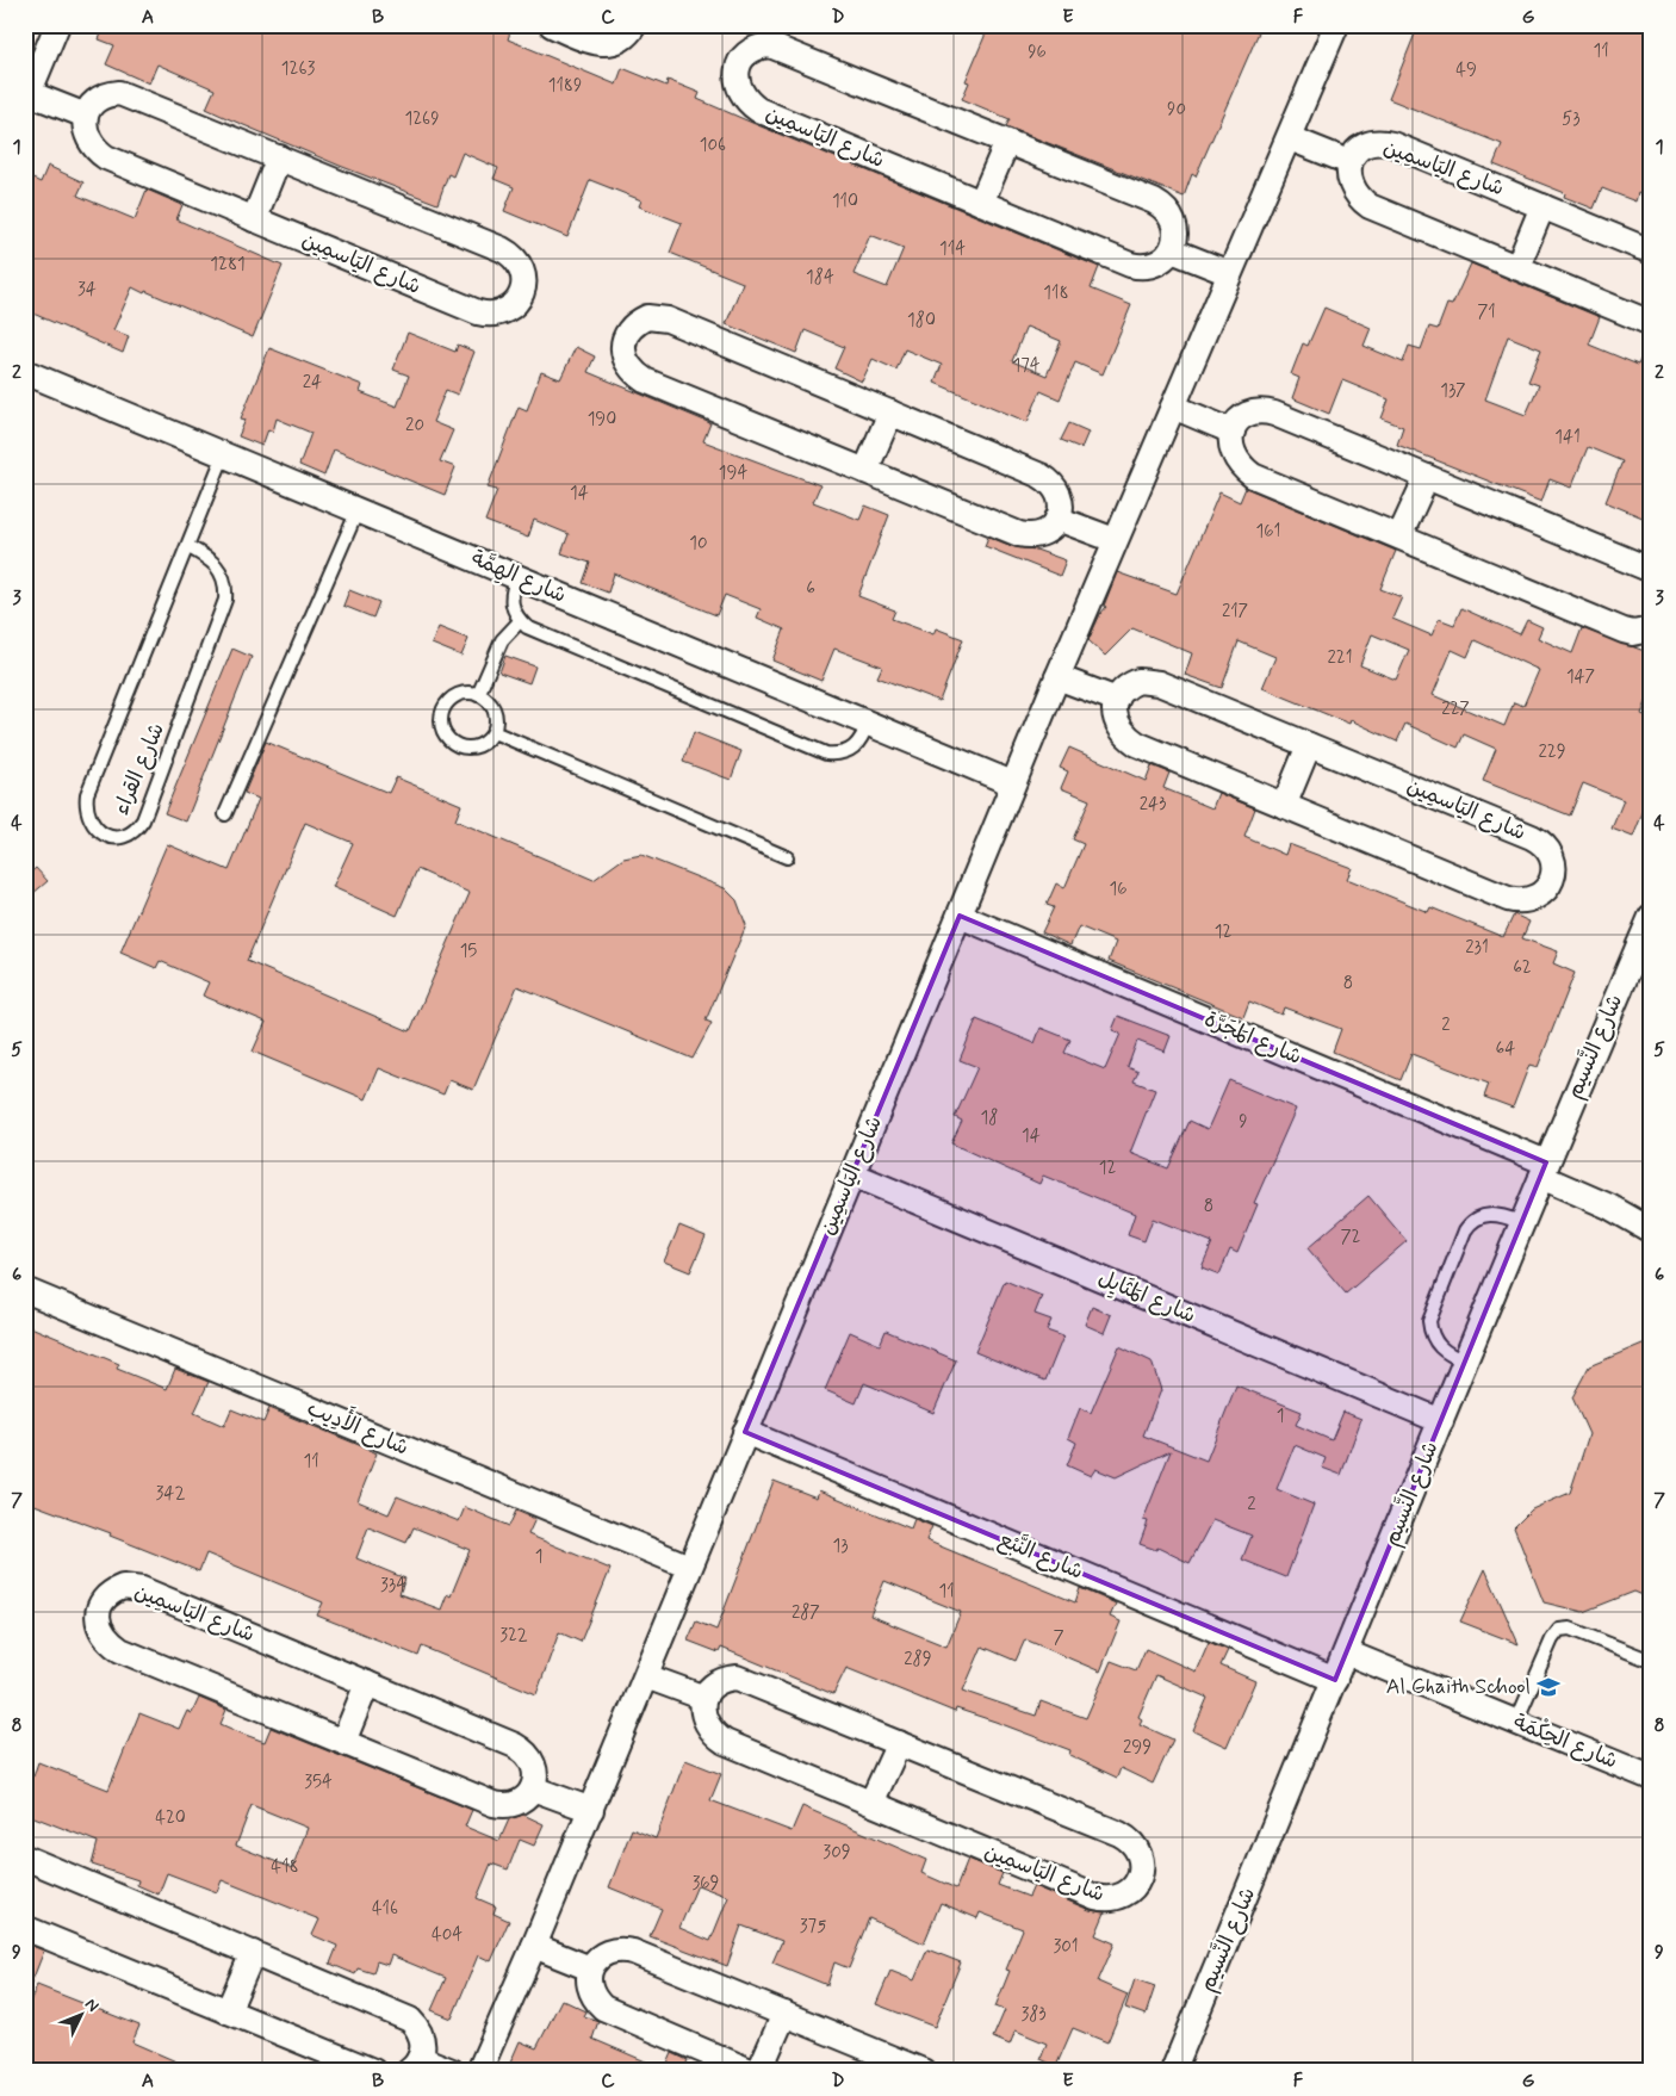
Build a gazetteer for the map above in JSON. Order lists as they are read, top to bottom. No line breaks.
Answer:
{"streets":{"street":["شارع اليَاسمِين","شارع الهِمَّة","شارع المَجَرَّة","شارع النَّسيم","شارع المَثَايِل","شارع الأَدِيب","شارع النَّبْع","شارع الحِكْمَة"],"lane":["شارع القراء"]},"crossings":[["شارع اليَاسمِين","شارع الهِمَّة"],["شارع اليَاسمِين","شارع المَجَرَّة"],["شارع اليَاسمِين","شارع المَثَايِل"],["شارع اليَاسمِين","شارع الأَدِيب"],["شارع اليَاسمِين","شارع النَّبْع"],["شارع الهِمَّة","شارع القراء"],["شارع المَجَرَّة","شارع النَّسيم"],["شارع النَّسيم","شارع المَثَايِل"],["شارع النَّسيم","شارع النَّبْع"],["شارع النَّسيم","شارع الحِكْمَة"]],"places":{"school or university":["Al Ghaith School"]},"house_numbers":["11","96","1263","49","1189","90","1269","53","106","110","114","1281","184","34","118","71","180","174","24","137","190","20","141","194","14","161","10","6","217","221","147","227","229","243","16","12","231","15","62","8","2","64","18","9","14","12","8","72","1","11","342","2","13","1","334","11","287","322","7","289","299","354","420","309","418","369","416","375","404","301","383"],"north":"top right","grid":{"columns":["A","B","C","D","E","F","G"],"rows":["1","2","3","4","5","6","7","8","9"]}}
